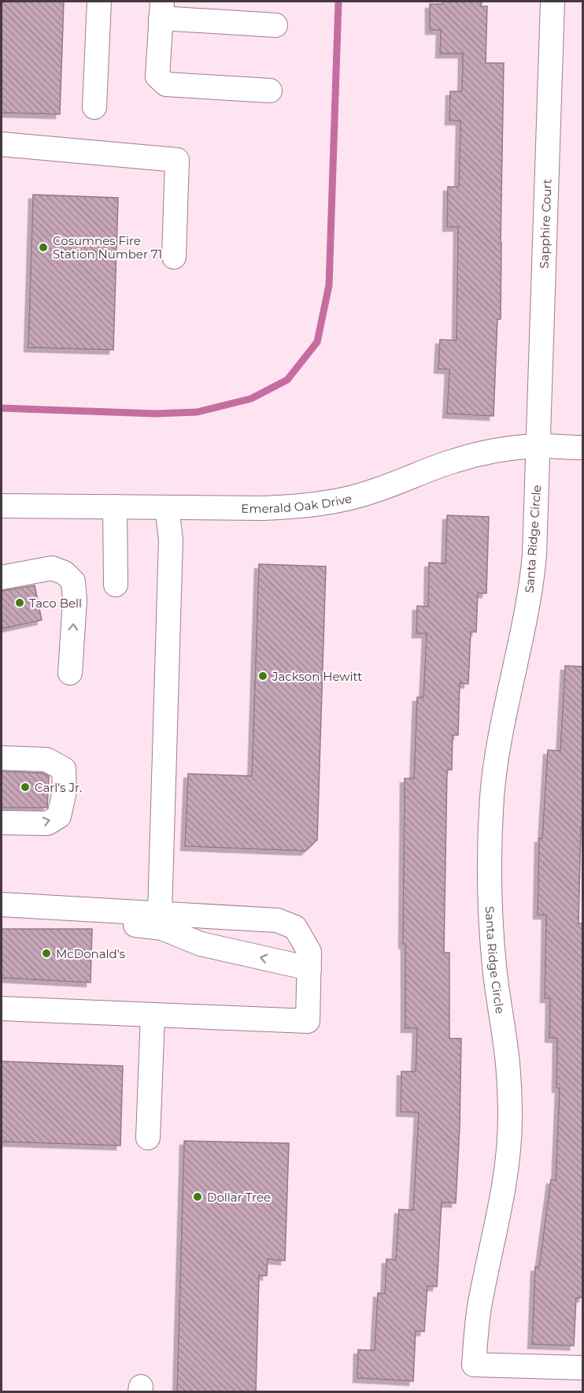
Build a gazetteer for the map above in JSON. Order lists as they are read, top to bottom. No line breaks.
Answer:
{"streets":{"street":["Sapphire Court","Emerald Oak Drive","Santa Ridge Circle"]},"crossings":[["Sapphire Court","Emerald Oak Drive"],["Sapphire Court","Santa Ridge Circle"],["Emerald Oak Drive","Santa Ridge Circle"]],"places":["Cosumnes Fire Station Number 71","Taco Bell","Jackson Hewitt","Carl's Jr.","McDonald's","Dollar Tree"]}
